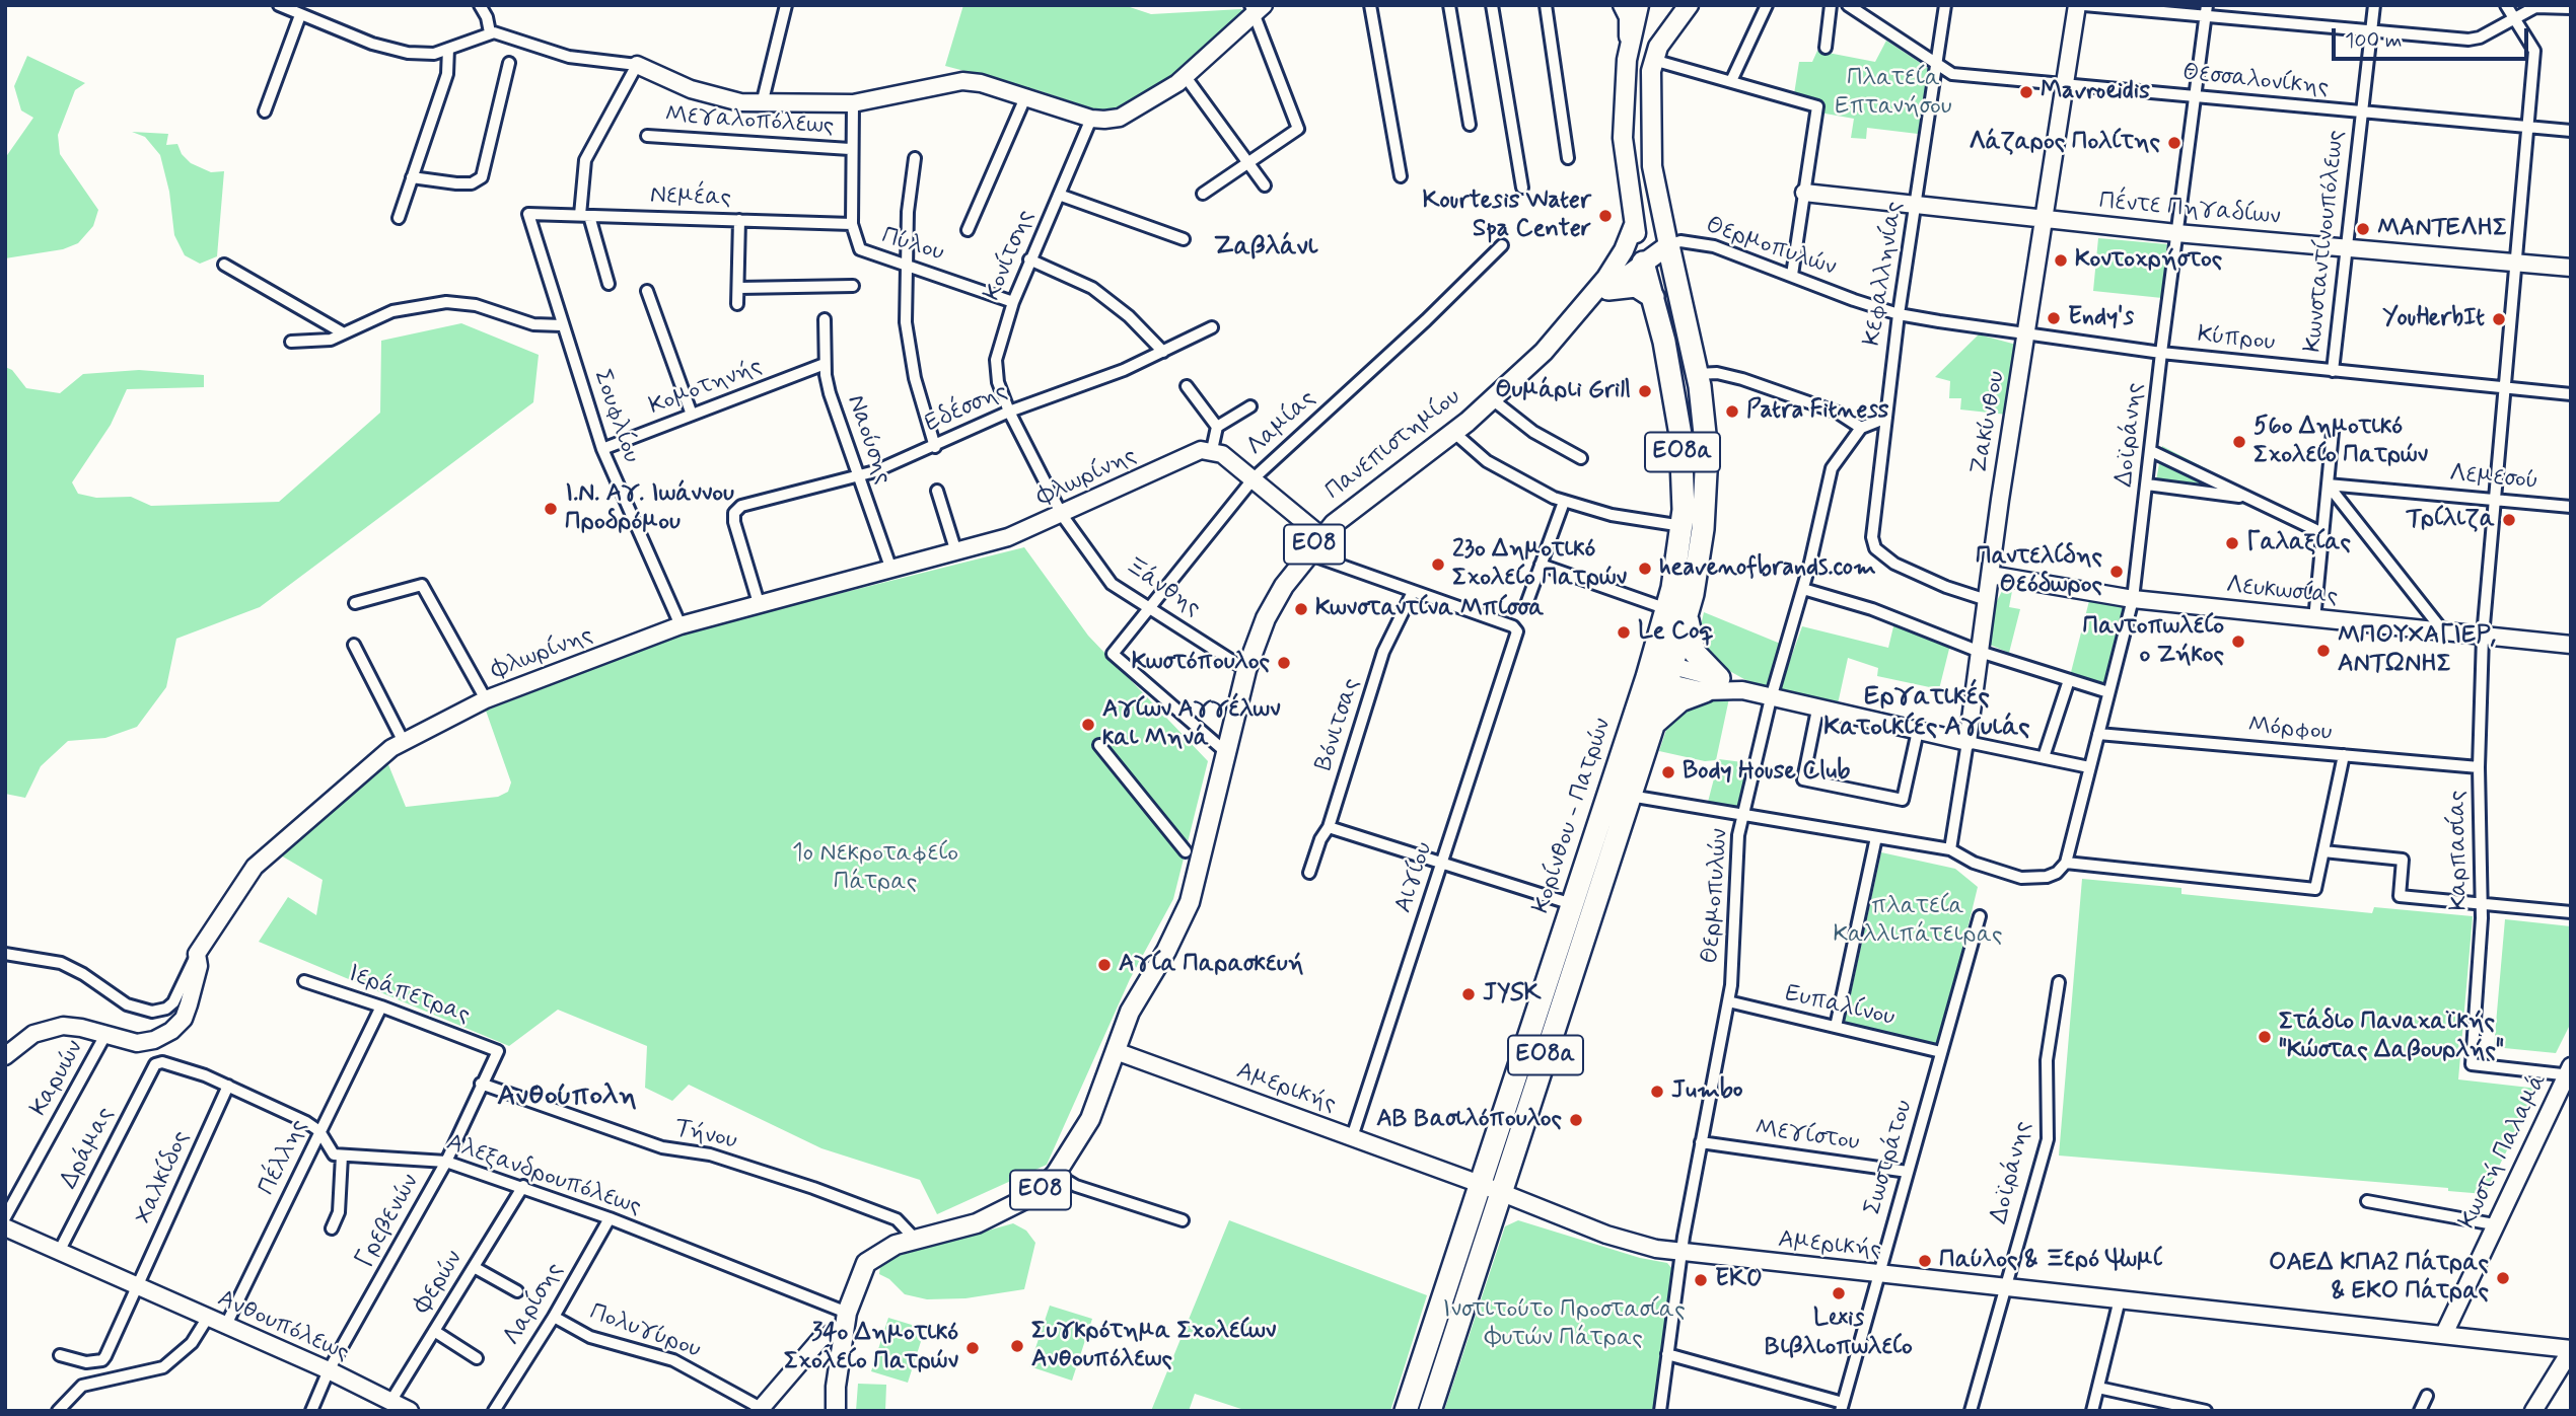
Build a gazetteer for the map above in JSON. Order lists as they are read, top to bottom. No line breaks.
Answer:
{"streets":{"highway":["ΕΟ8α","Κορίνθου - Πατρών"],"main road":["Πανεπιστημίου","ΕΟ8"],"street":["Θεσσαλονίκης","Μεγαλοπόλεως","Νεμέας","Πέντε Πηγαδίων","Κωνσταντίνουπόλεως","Πύλου","Θερμοπυλών","Κονίτσης","Κεφαλληνίας","Κύπρου","Κομοτηνής","Εδέσσης","Σουφλίου","Ζακύνθου","Λαμίας","Δοϊράνης","Ναούσης","Φλωρίνης","Λεμεσού","Ξάνθης","Λευκωσίας","Βόνιτσας","Μόρφου","Καρπασίας","Αιγίου","Ιεράπετρας","Ευπαλίνου","Καρυών","Αμερικής","Τήνου","Μεγίστου","Δράμας","Κωστή Παλαμά","Πέλλης","Σωστράτου","Αλεξανδρουπόλεως","Χαλκίδος","Γρεβενών","Φερών","Λαρίσης","Ανθουπόλεως","Πολυγύρου"]},"crossings":[["Θεσσαλονίκης","Κωνσταντίνουπόλεως"],["Θεσσαλονίκης","Κεφαλληνίας"],["Θεσσαλονίκης","Ζακύνθου"],["Θεσσαλονίκης","Δοϊράνης"],["Θεσσαλονίκης","Καρπασίας"],["Μεγαλοπόλεως","Πύλου"],["Νεμέας","Πύλου"],["Νεμέας","Σουφλίου"],["Πέντε Πηγαδίων","Κωνσταντίνουπόλεως"],["Πέντε Πηγαδίων","Κεφαλληνίας"],["Πέντε Πηγαδίων","Ζακύνθου"],["Πέντε Πηγαδίων","Δοϊράνης"],["Πέντε Πηγαδίων","Καρπασίας"],["Κωνσταντίνουπόλεως","Κύπρου"],["Πύλου","Κονίτσης"],["Θερμοπυλών","Κεφαλληνίας"],["Θερμοπυλών","Κύπρου"],["Θερμοπυλών","ΕΟ8"],["Θερμοπυλών","Κορίνθου - Πατρών"],["Θερμοπυλών","Ευπαλίνου"],["Θερμοπυλών","Αμερικής"],["Θερμοπυλών","Μεγίστου"],["Κονίτσης","Εδέσσης"],["Κονίτσης","Ξάνθης"],["Κεφαλληνίας","Κύπρου"],["Κεφαλληνίας","Ζακύνθου"],["Κύπρου","Ζακύνθου"],["Κύπρου","Δοϊράνης"],["Κύπρου","Καρπασίας"],["Κομοτηνής","Σουφλίου"],["Κομοτηνής","Ναούσης"],["Εδέσσης","Ναούσης"],["Εδέσσης","Φλωρίνης"],["Εδέσσης","Ξάνθης"],["Σουφλίου","Φλωρίνης"],["Ζακύνθου","Λευκωσίας"],["Λαμίας","Πανεπιστημίου"],["Λαμίας","Ξάνθης"],["Δοϊράνης","Λευκωσίας"],["Δοϊράνης","Μόρφου"],["Δοϊράνης","Αμερικής"],["Ναούσης","Φλωρίνης"],["Πανεπιστημίου","ΕΟ8"],["Πανεπιστημίου","Ξάνθης"],["Πανεπιστημίου","Κορίνθου - Πατρών"],["Πανεπιστημίου","Αμερικής"],["Πανεπιστημίου","Τήνου"],["Πανεπιστημίου","Αλεξανδρουπόλεως"],["Φλωρίνης","Ξάνθης"],["Λεμεσού","Καρπασίας"],["ΕΟ8","Κορίνθου - Πατρών"],["Λευκωσίας","Καρπασίας"],["Βόνιτσας","Αιγίου"],["Μόρφου","Καρπασίας"],["Κορίνθου - Πατρών","Αμερικής"],["Καρπασίας","Κωστή Παλαμά"],["Αιγίου","Αμερικής"],["Ιεράπετρας","Πέλλης"],["Ιεράπετρας","Γρεβενών"],["Ευπαλίνου","Σωστράτου"],["Αμερικής","Κωστή Παλαμά"],["Αμερικής","Σωστράτου"],["Τήνου","Γρεβενών"],["Μεγίστου","Σωστράτου"],["Δράμας","Χαλκίδος"],["Δράμας","Ανθουπόλεως"],["Πέλλης","Ανθουπόλεως"],["Αλεξανδρουπόλεως","Γρεβενών"],["Αλεξανδρουπόλεως","Φερών"],["Αλεξανδρουπόλεως","Λαρίσης"],["Χαλκίδος","Ανθουπόλεως"],["Γρεβενών","Ανθουπόλεως"],["Φερών","Ανθουπόλεως"],["Λαρίσης","Πολυγύρου"]],"districts":["Ζαβλάνι","Εργατικές Κατοικίες Αγυιάς","Ανθούπολη"],"parks":["Πλατεία Επτανήσου","1o Νεκροταφείο Πάτρας","πλατεία Καλλιπάτειρας","Ινστιτούτο Προστασίας Φυτών Πάτρας"],"places":["Mavroeidis","Λάζαρος Πολίτης","Kourtesis Water Spa Center","ΜΑΝΤΕΛΗΣ","Κοντοχρήστος","Endy's","YouHerbIt","Θυμάριi Grill","Patra Fitness","56ο Δημοτικό Σχολείο Πατρών","Ι.Ν. Αγ. Ιωάννου Προδρόμου","Τρίλιζα","Γαλαξίας","23ο Δημοτικό Σχολείο Πατρών","heavenofbrands.com","Παντελίδης Θεόδωρος","Κωνσταντίνα Μπίσσα","Le Coq","Παντοπωλείο ο Ζήκος","ΜΠΟΥΧΑΓΙΕΡ, ΑΝΤΩΝΗΣ","Κωστόπουλος","Αγίων Αγγέλων και Μηνά","Body House Club","Αγία Παρασκευή","JYSK","Στάδιο Παναχαϊκής \"Κώστας Δαβουρλής\"","Jumbo","ΑΒ Βασιλόπουλος","Παύλος & Ξερό Ψωμί","ΟΑΕΔ ΚΠΑ2 Πάτρας & ΕΚΟ Πάτρας","EKO","Lexis Βιβλιοπωλείο","Συγκρότημα Σχολείων Ανθουπόλεως","34ο Δημοτικό Σχολείο Πατρών"],"scale_bar":"100 m"}
